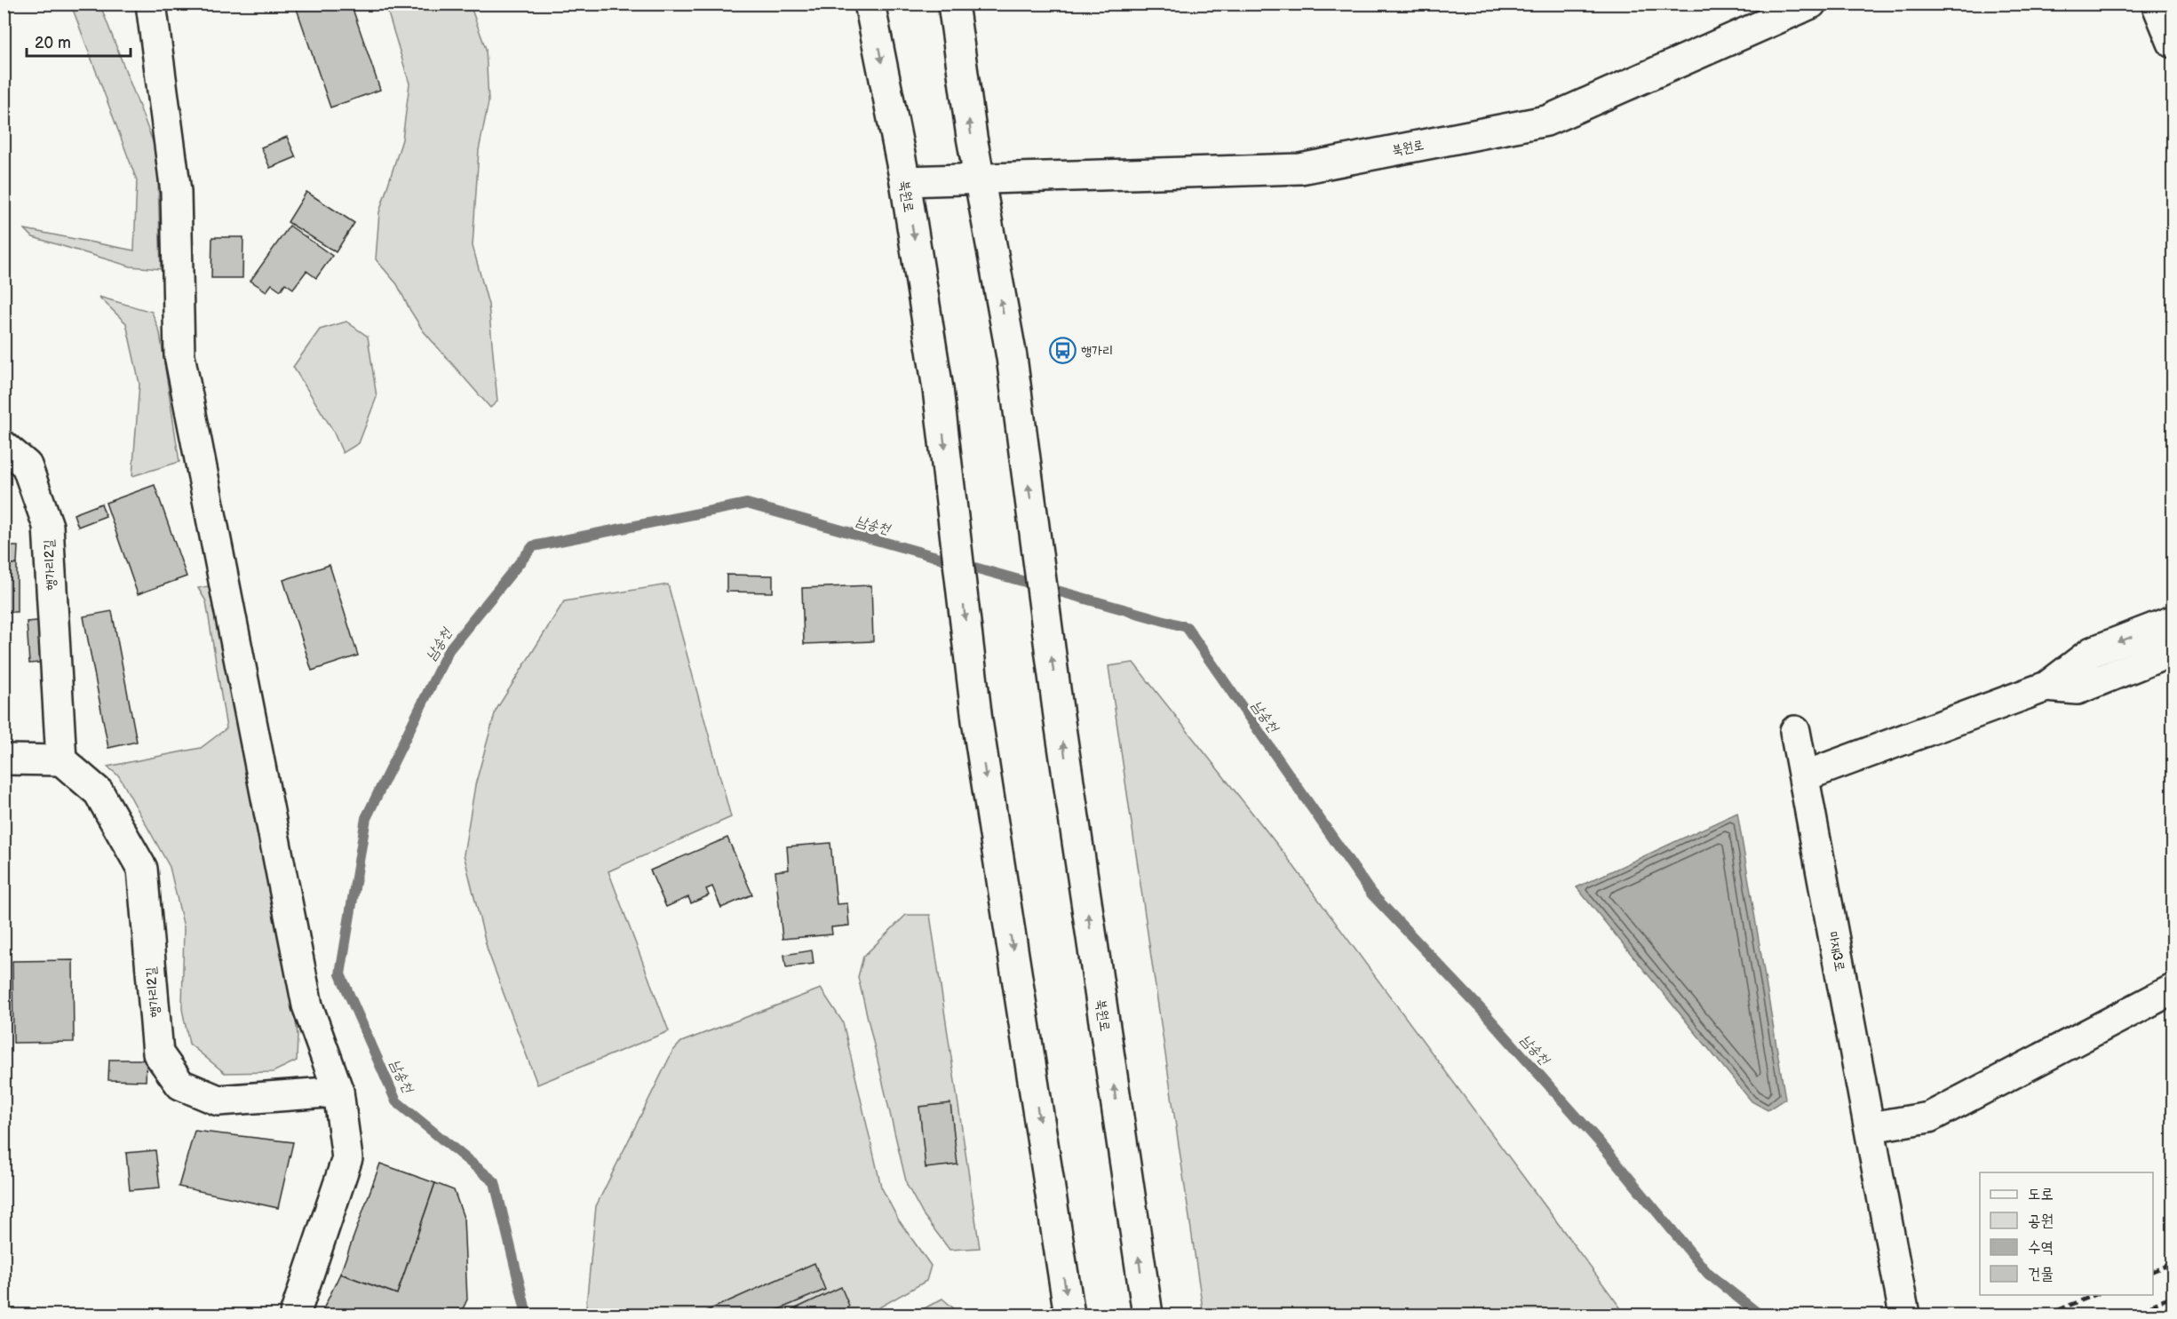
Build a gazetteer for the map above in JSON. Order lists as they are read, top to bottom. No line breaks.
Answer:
{"streets":{"street":["북원로","행가리2길","마재3로"]},"water":["남송천"],"places":{"bus stop":["행가리"]},"legend":["도로","공원","수역","건물"],"scale_bar":"20 m"}
